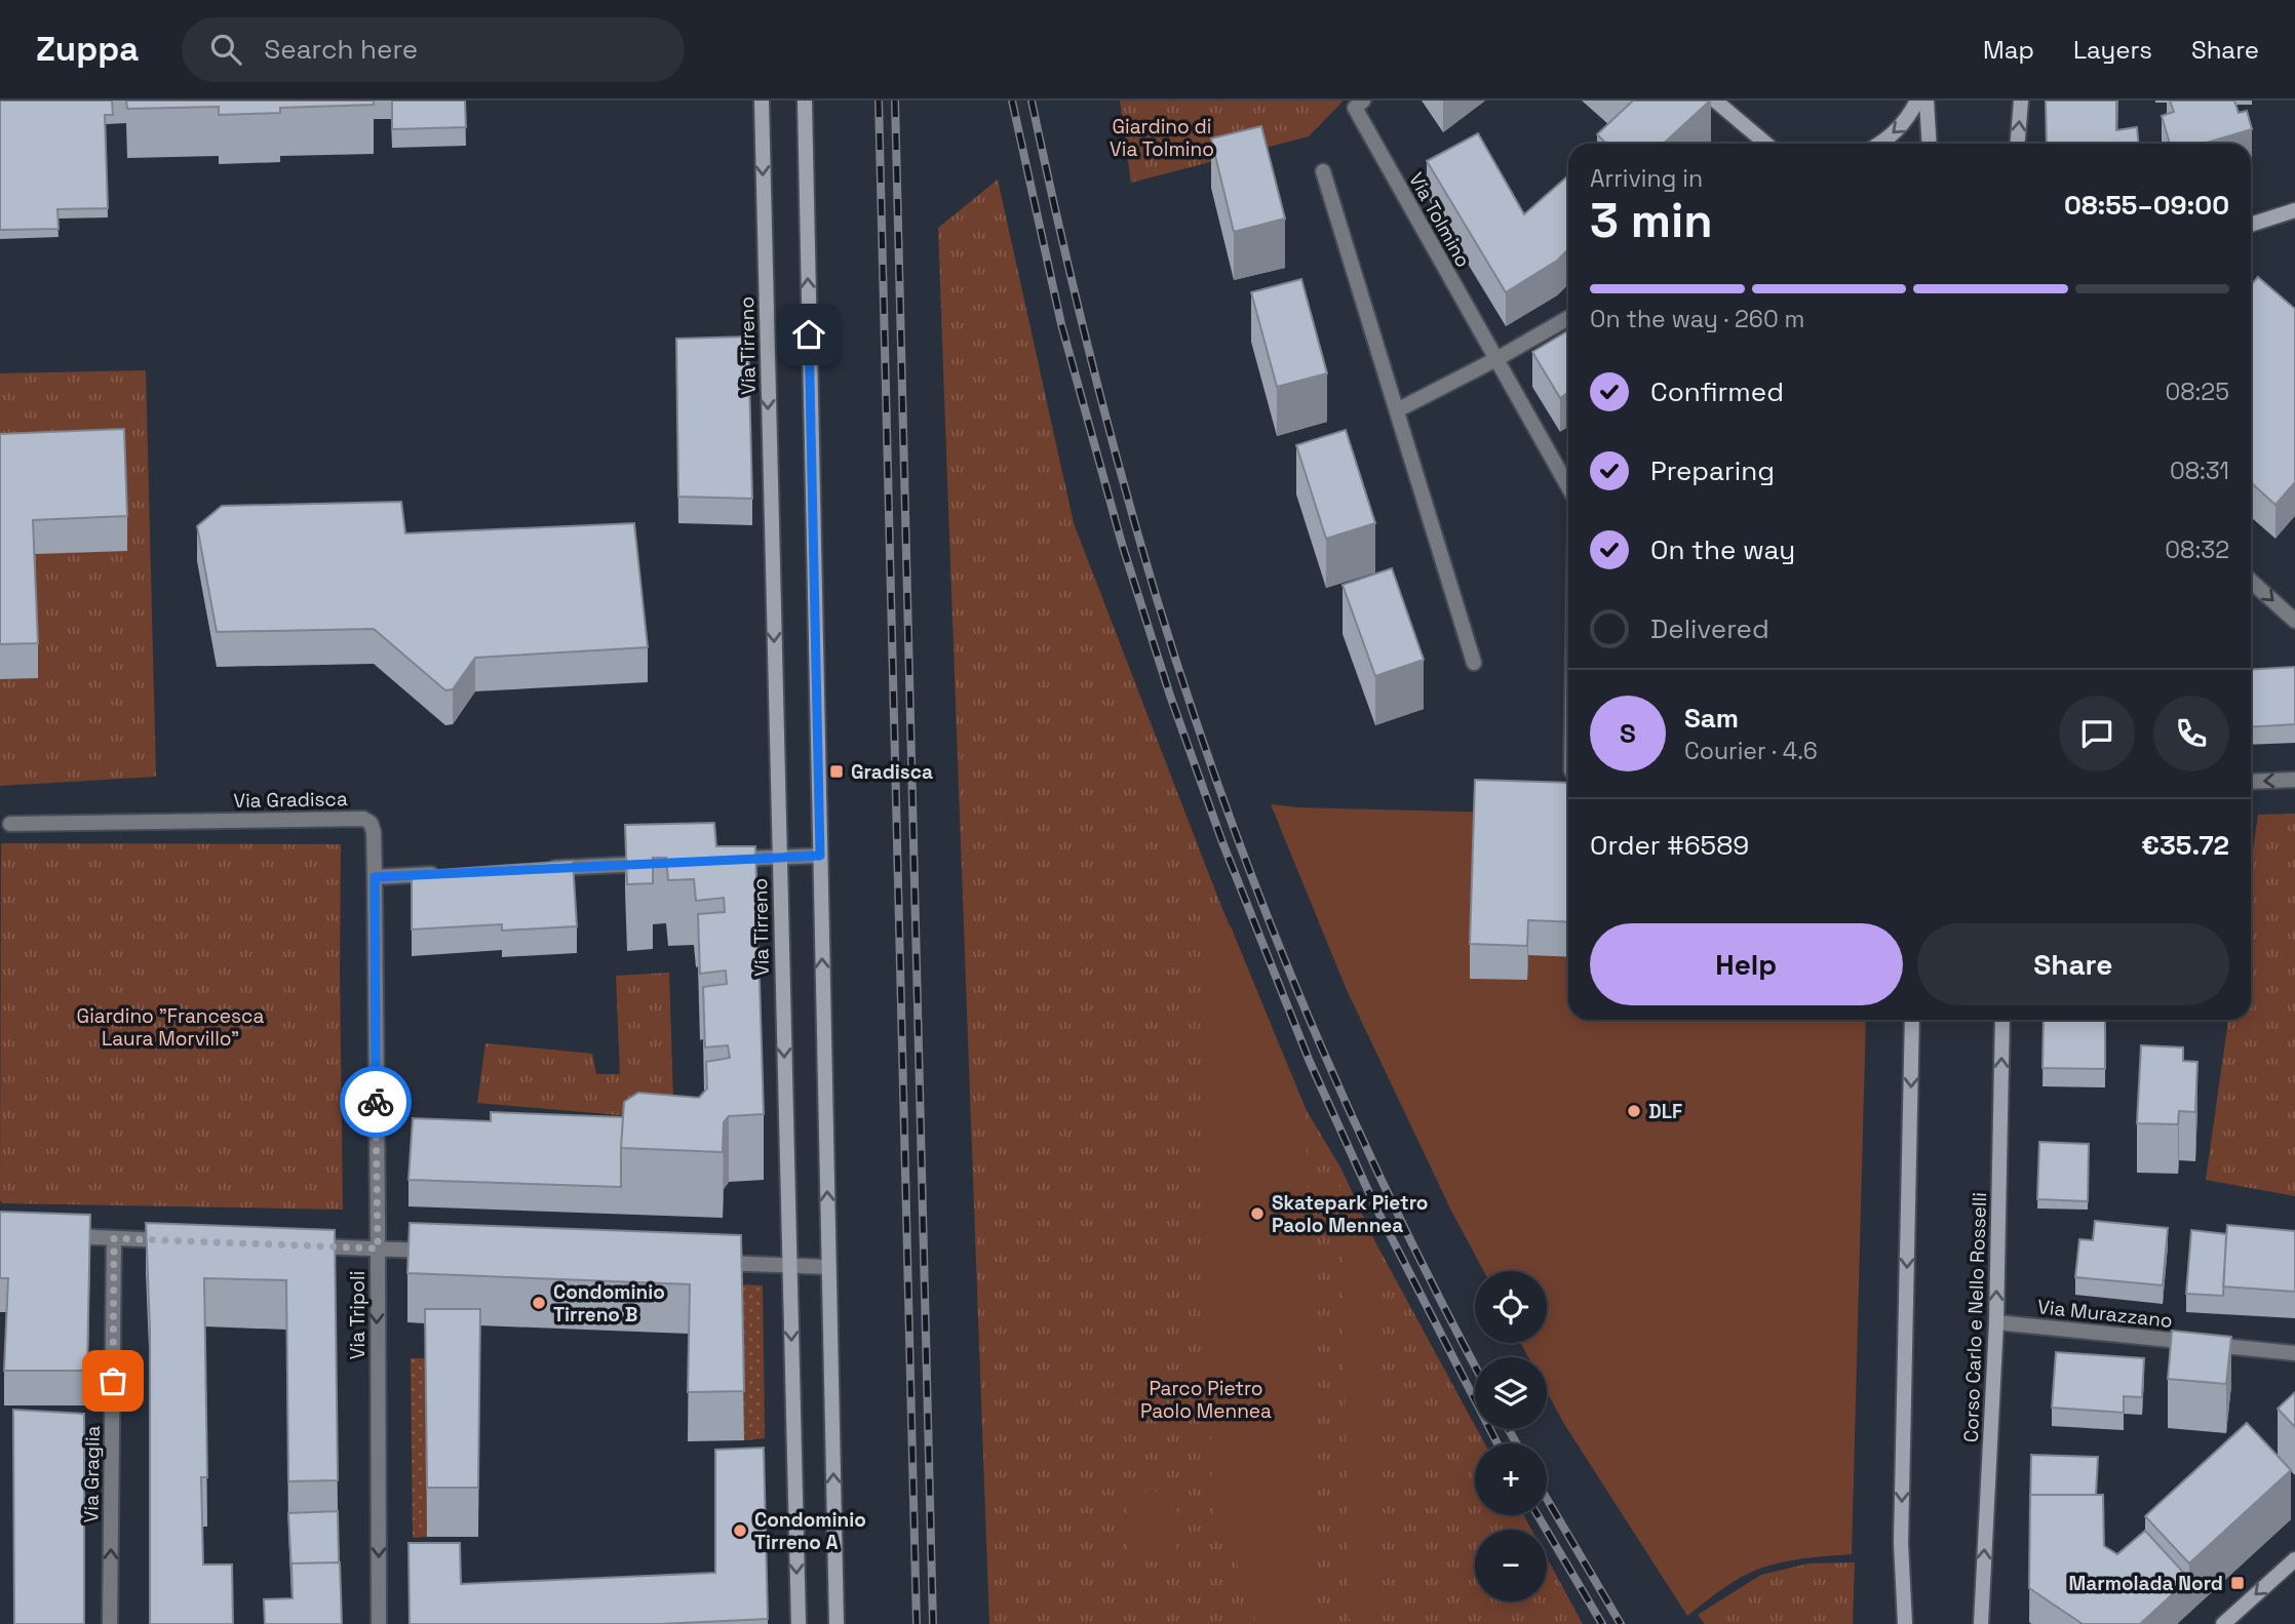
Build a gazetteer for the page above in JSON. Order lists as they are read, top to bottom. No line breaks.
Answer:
{"streets":{"street":["Via Tolmino","Via Tirreno","Via Gradisca","Via Murazzano","Via Tripoli","Corso Carlo e Nello Rosselli","Via Graglia"]},"crossings":[["Via Gradisca","Via Tripoli"],["Via Murazzano","Corso Carlo e Nello Rosselli"]],"one_way":["Via Tripoli","Via Graglia"],"parks":["Giardino di Via Tolmino","Giardino \"Francesca Laura Morvillo\"","Parco Pietro Paolo Mennea"],"places":{"transit":["Gradisca","Marmolada Nord"],"other":["DLF","Skatepark Pietro Paolo Mennea","Condominio Tirreno B","Condominio Tirreno A"]},"page":{"header":"Zuppa","search":"Search here","nav":["Map","Layers","Share"],"heading":["3 min","Arriving in","08:55–09:00"],"panel":["Sam","Courier · 4.6","Order #6589","€35.72"],"bar":"On the way · 260 m","list":[["Confirmed","08:25"],["Preparing","08:31"],["On the way","08:32"],"Delivered"],"round":"S","buttons":["Help","Share"],"map_buttons":["+","−"]}}
